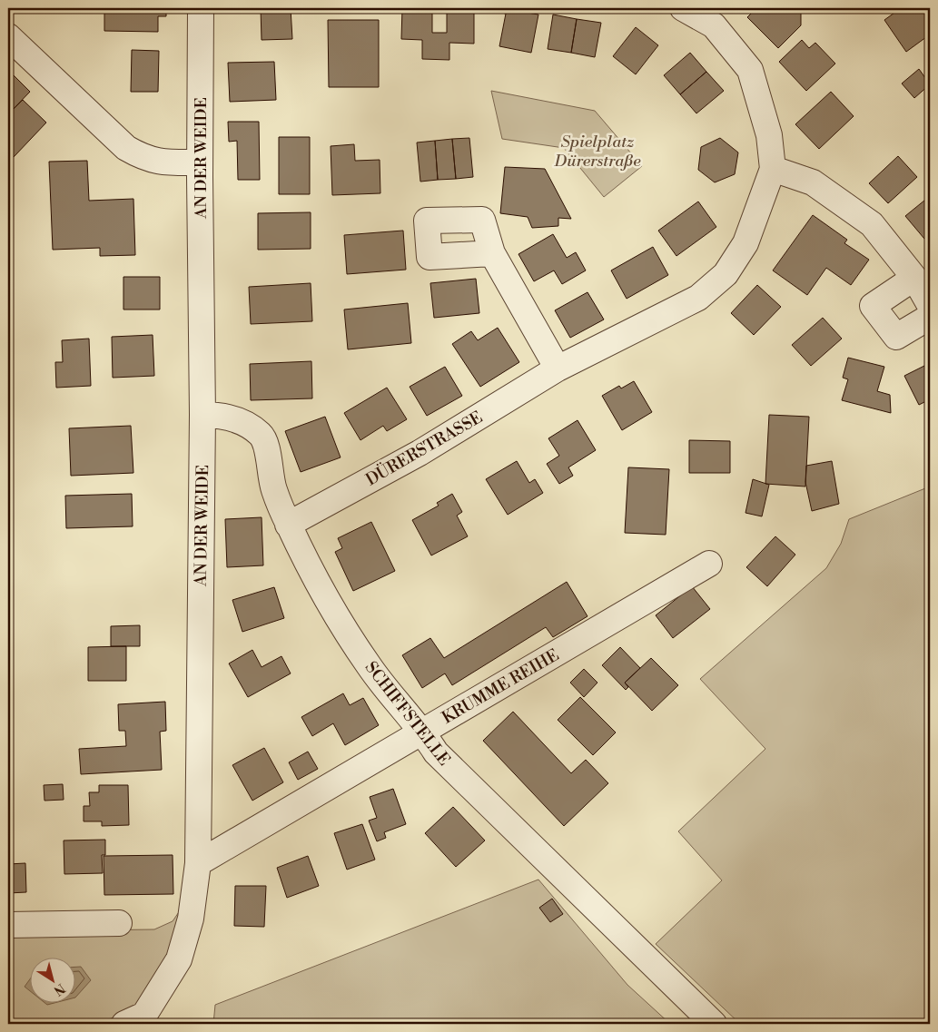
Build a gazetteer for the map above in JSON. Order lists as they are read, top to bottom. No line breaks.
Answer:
{"streets":{"street":["AN DER WEIDE","DÜRERSTRASSE","KRUMME REIHE","SCHIFFSTELLE"]},"crossings":[["AN DER WEIDE","KRUMME REIHE"],["AN DER WEIDE","SCHIFFSTELLE"],["DÜRERSTRASSE","SCHIFFSTELLE"],["KRUMME REIHE","SCHIFFSTELLE"]],"parks":["Spielplatz Dürerstraße"],"north":"bottom right"}
